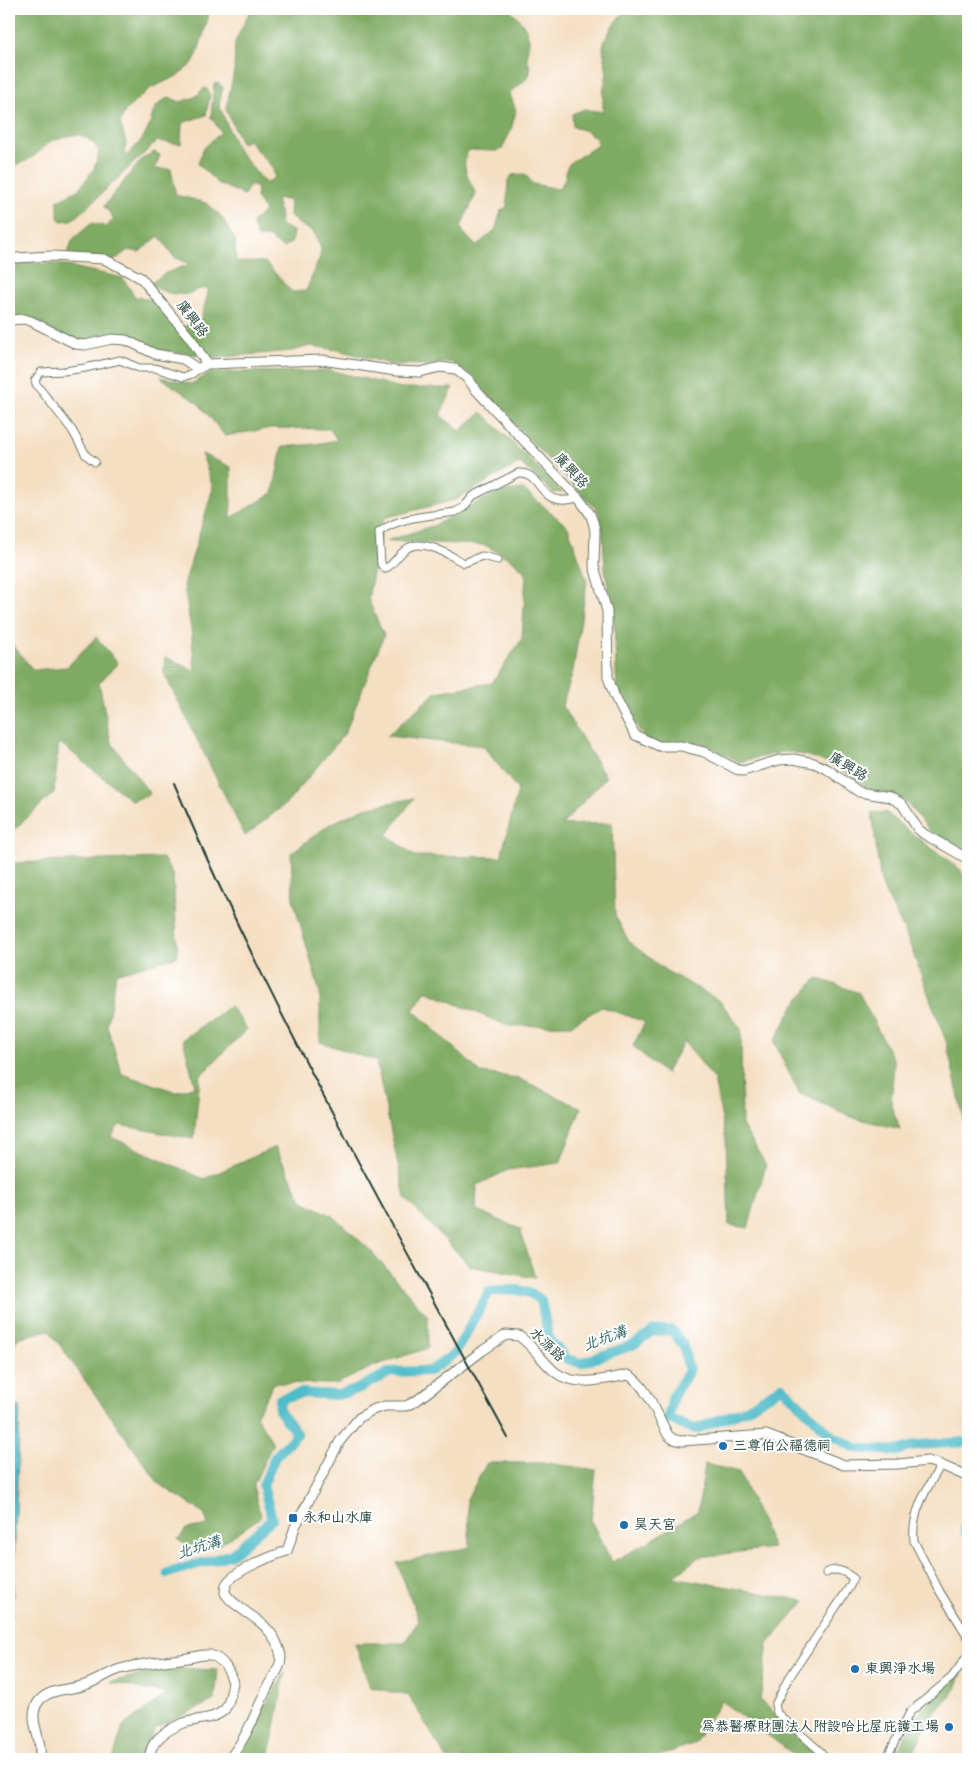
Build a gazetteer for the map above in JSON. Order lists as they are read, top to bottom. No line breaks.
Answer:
{"streets":{"street":["廣興路","水源路"]},"water":["北坑溝"],"places":{"other":["三尊伯公福德祠","昊天宮","東興淨水場","為恭醫療財團法人附設哈比屋庇護工場"],"transit":["永和山水庫"]}}
